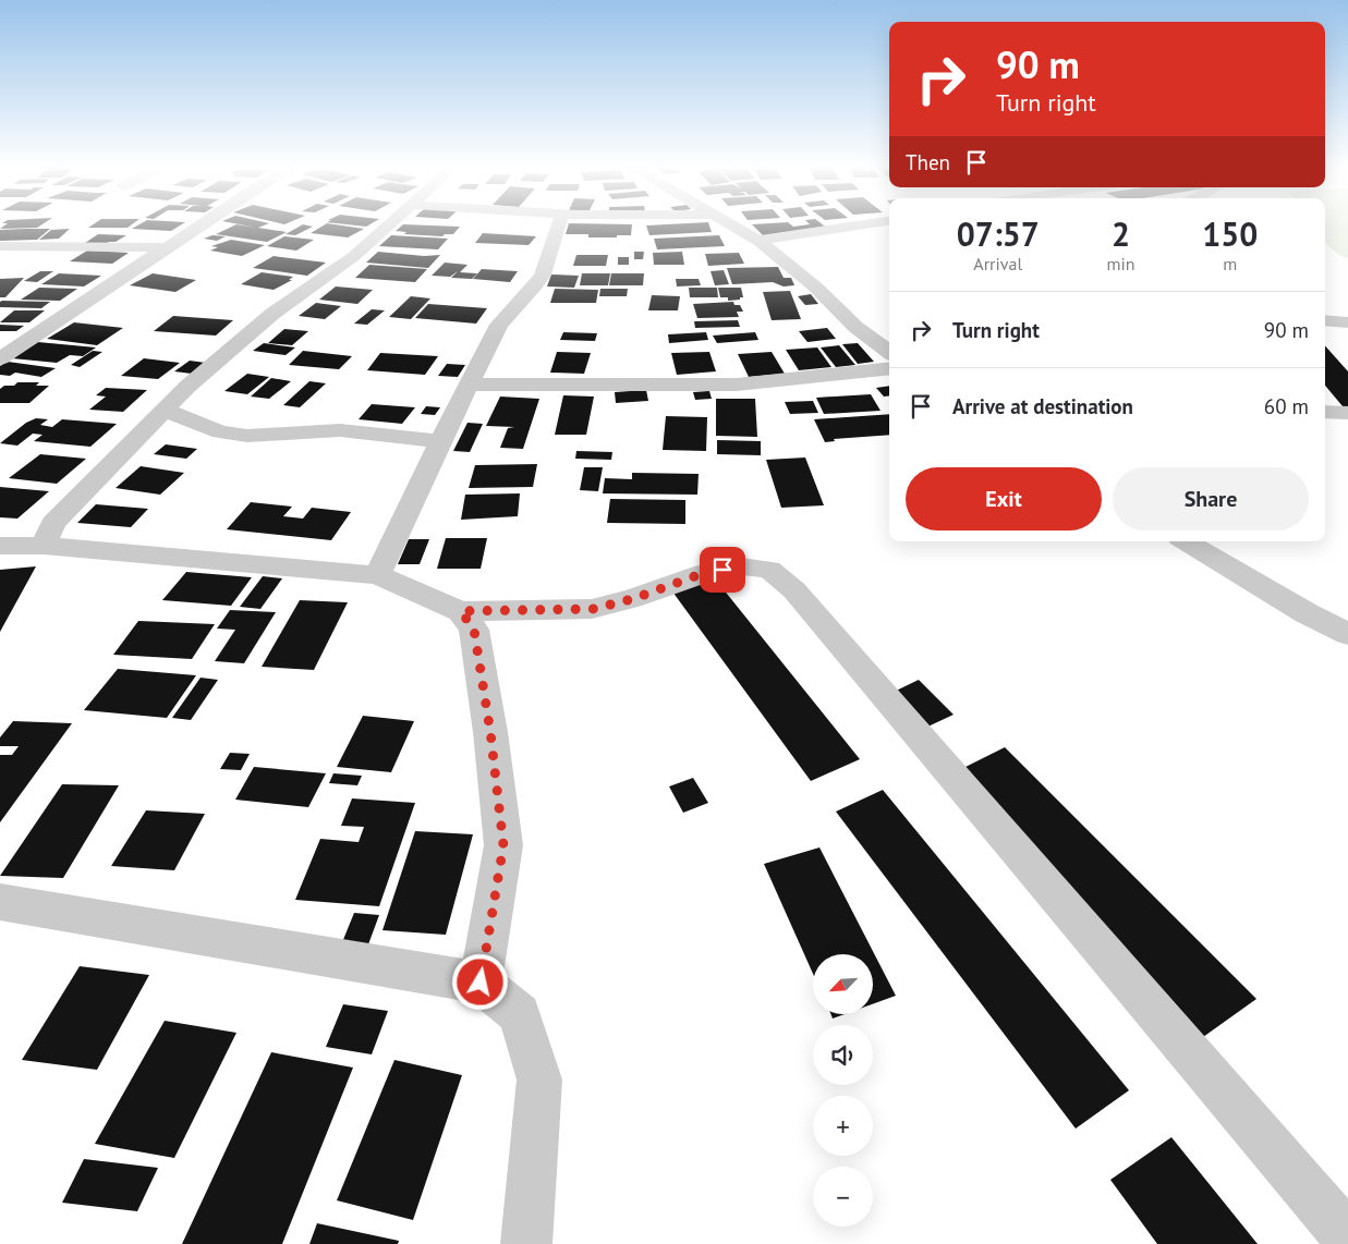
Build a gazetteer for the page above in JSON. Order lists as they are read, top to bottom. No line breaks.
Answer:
{"north":"bottom left","page":{"turn":["90 m","Turn right"],"then":"Then","eta":["07:57","Arrival","2","min","150","m"],"list":[{"name":"Turn right","value":"90 m"},{"name":"Arrive at destination","value":"60 m"}],"buttons":["Exit","Share"],"map_buttons":["+","−"]}}
